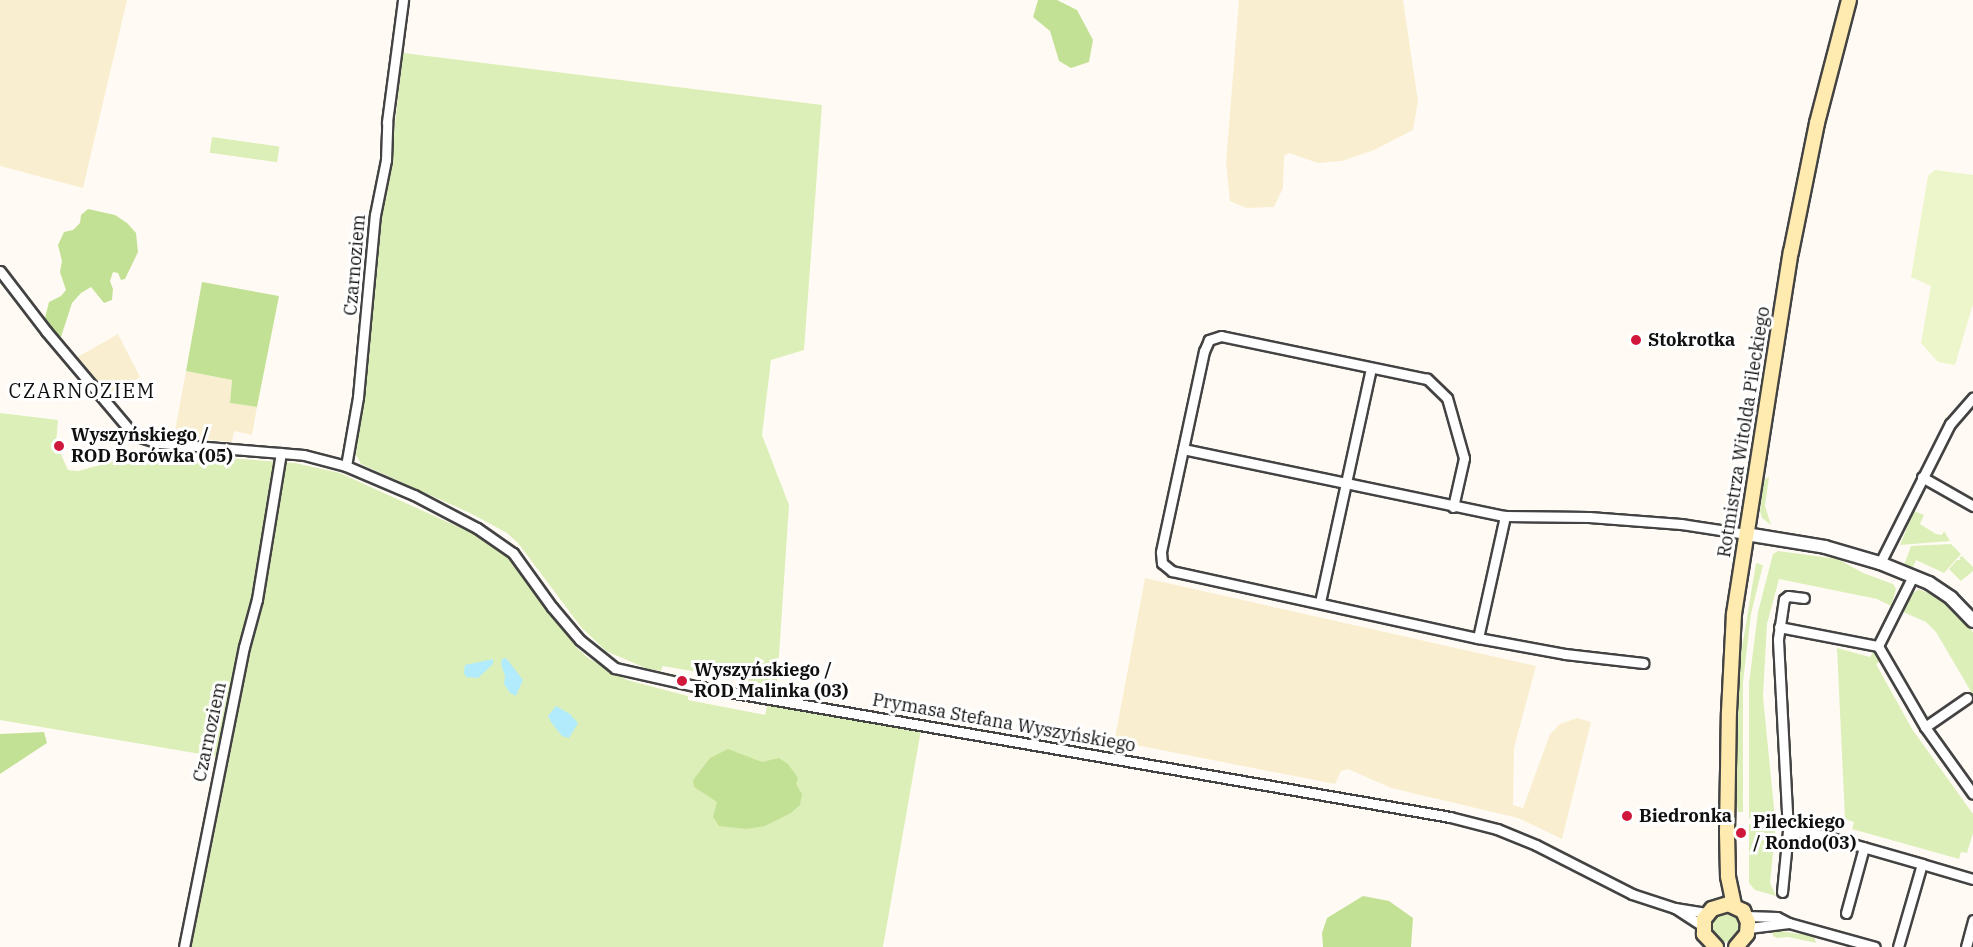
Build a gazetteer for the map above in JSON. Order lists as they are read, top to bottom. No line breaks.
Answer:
{"streets":{"main road":["Rotmistrza Witolda Pileckiego"],"street":["Czarnoziem","Prymasa Stefana Wyszyńskiego"]},"crossings":[["Czarnoziem","Prymasa Stefana Wyszyńskiego"]],"districts":["CZARNOZIEM"],"places":["Stokrotka","Wyszyńskiego / ROD Borówka (05)","Wyszyńskiego / ROD Malinka (03)","Biedronka","Pileckiego / Rondo(03)"]}
